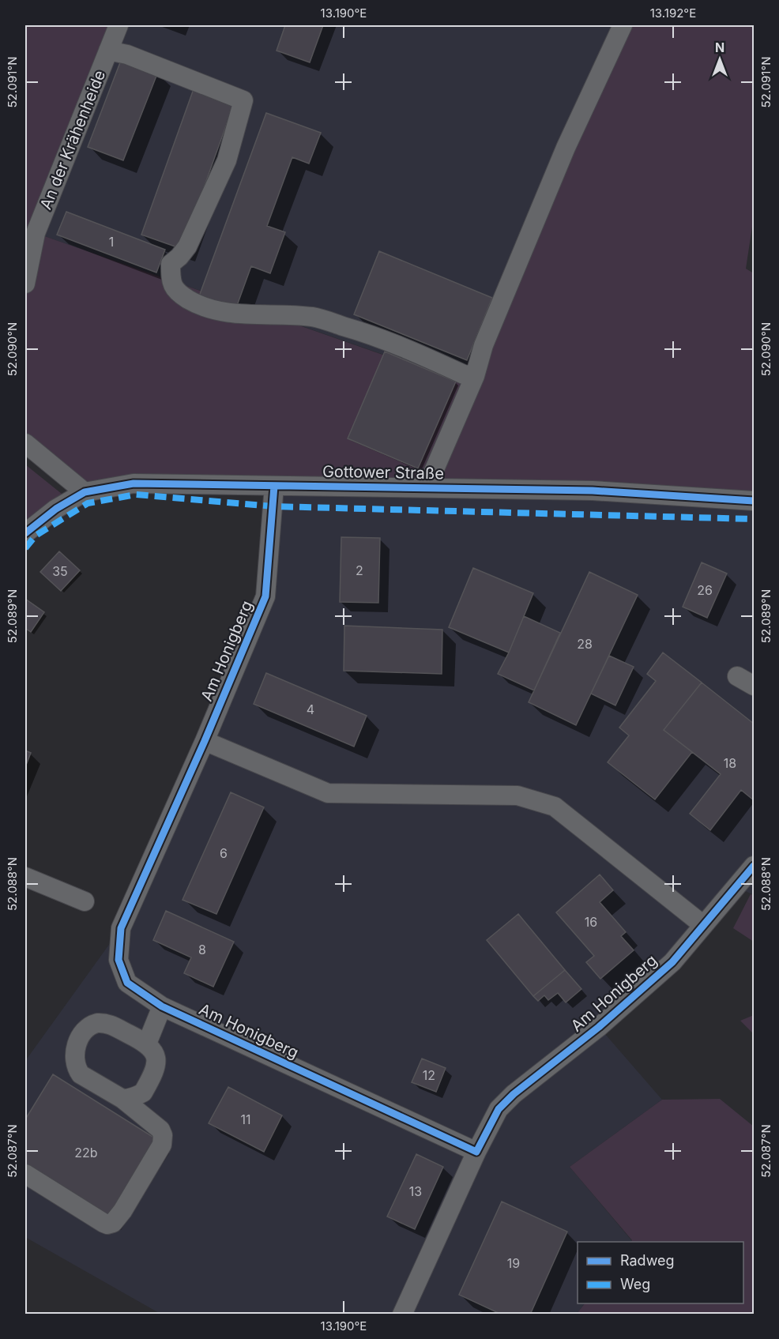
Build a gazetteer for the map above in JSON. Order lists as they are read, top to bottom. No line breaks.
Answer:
{"streets":{"street":["An der Krähenheide","Gottower Straße","Am Honigberg"]},"crossings":[["Gottower Straße","Am Honigberg"]],"house_numbers":["1","2","35","26","28","4","18","6","16","8","12","11","22b","13","19"],"legend":["Radweg","Weg"],"north":"top","coordinates":["13.190°E","13.192°E","52.091°N","52.090°N","52.089°N","52.088°N","52.087°N"]}
